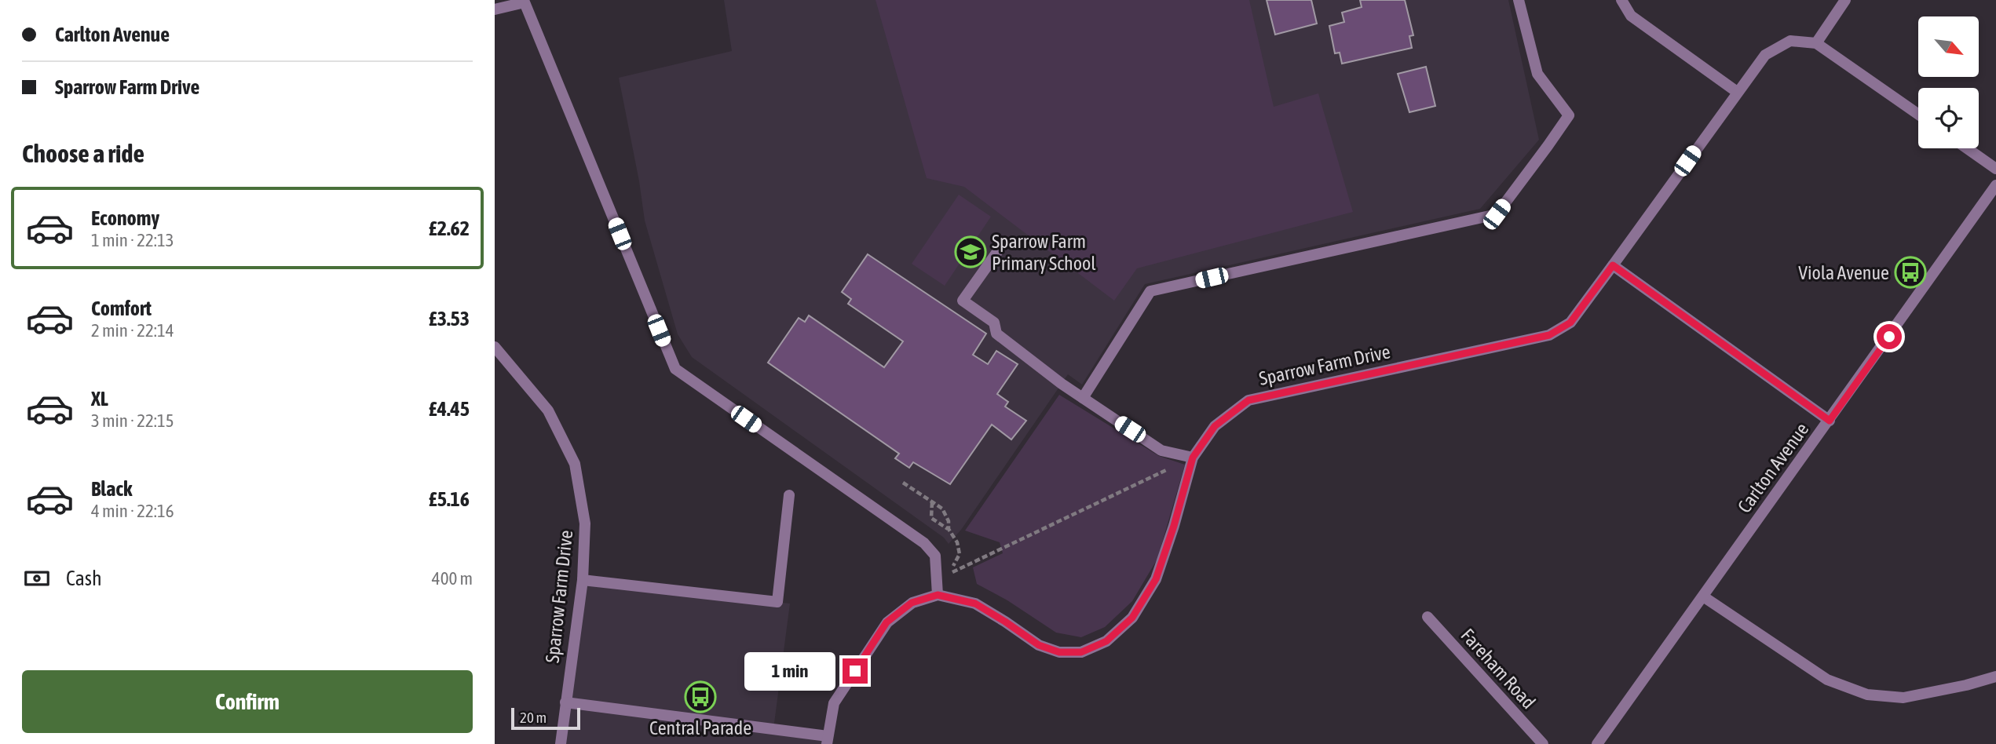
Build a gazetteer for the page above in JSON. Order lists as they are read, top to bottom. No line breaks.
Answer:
{"streets":{"street":["Sparrow Farm Drive","Carlton Avenue","Fareham Road"]},"places":{"school or university":["Sparrow Farm Primary School"],"bus stop":["Viola Avenue","Central Parade"]},"scale_bar":"20 m","north":"bottom right","page":{"banner":["Carlton Avenue","Sparrow Farm Drive"],"heading":"Choose a ride","list":[{"name":"Economy","note":"1 min · 22:13","value":"£2.62"},{"name":"Comfort","note":"2 min · 22:14","value":"£3.53"},{"name":"XL","note":"3 min · 22:15","value":"£4.45"},{"name":"Black","note":"4 min · 22:16","value":"£5.16"}],"pay":["Cash","400 m"],"bubble":"1 min","buttons":"Confirm","scale":"20 m"}}
